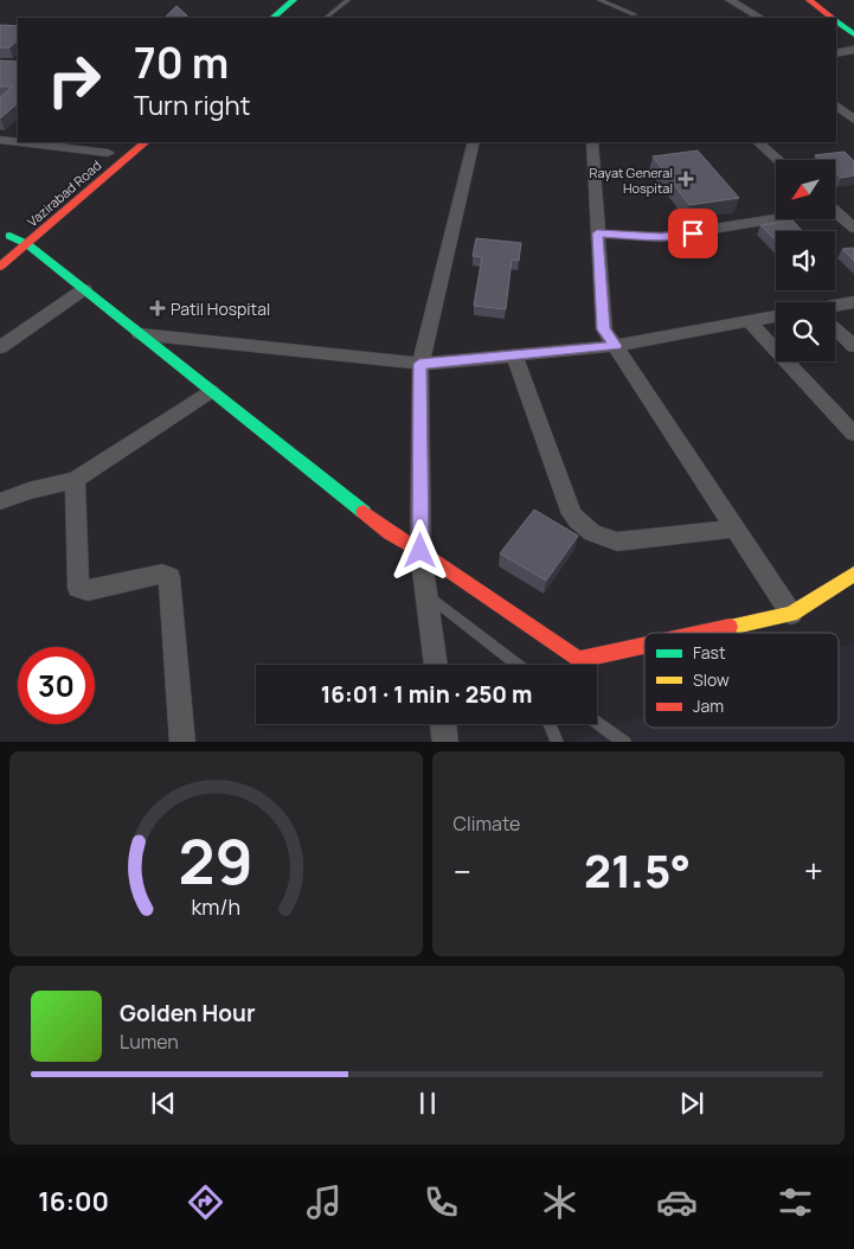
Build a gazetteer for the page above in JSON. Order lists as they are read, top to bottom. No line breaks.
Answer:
{"streets":{"street":["Vazirabad Road"]},"places":{"health":["Rayat General Hospital","Patil Hospital"]},"legend":["Fast","Slow","Jam"],"north":"bottom left","page":{"turn":["70 m","Turn right"],"limit":"30","trip":"16:01 · 1 min · 250 m","tile":"Climate","heat":["−","21.5°","+"],"song":["Golden Hour","Lumen"],"tabs":"16:00","gauge":["29","km/h"]}}
